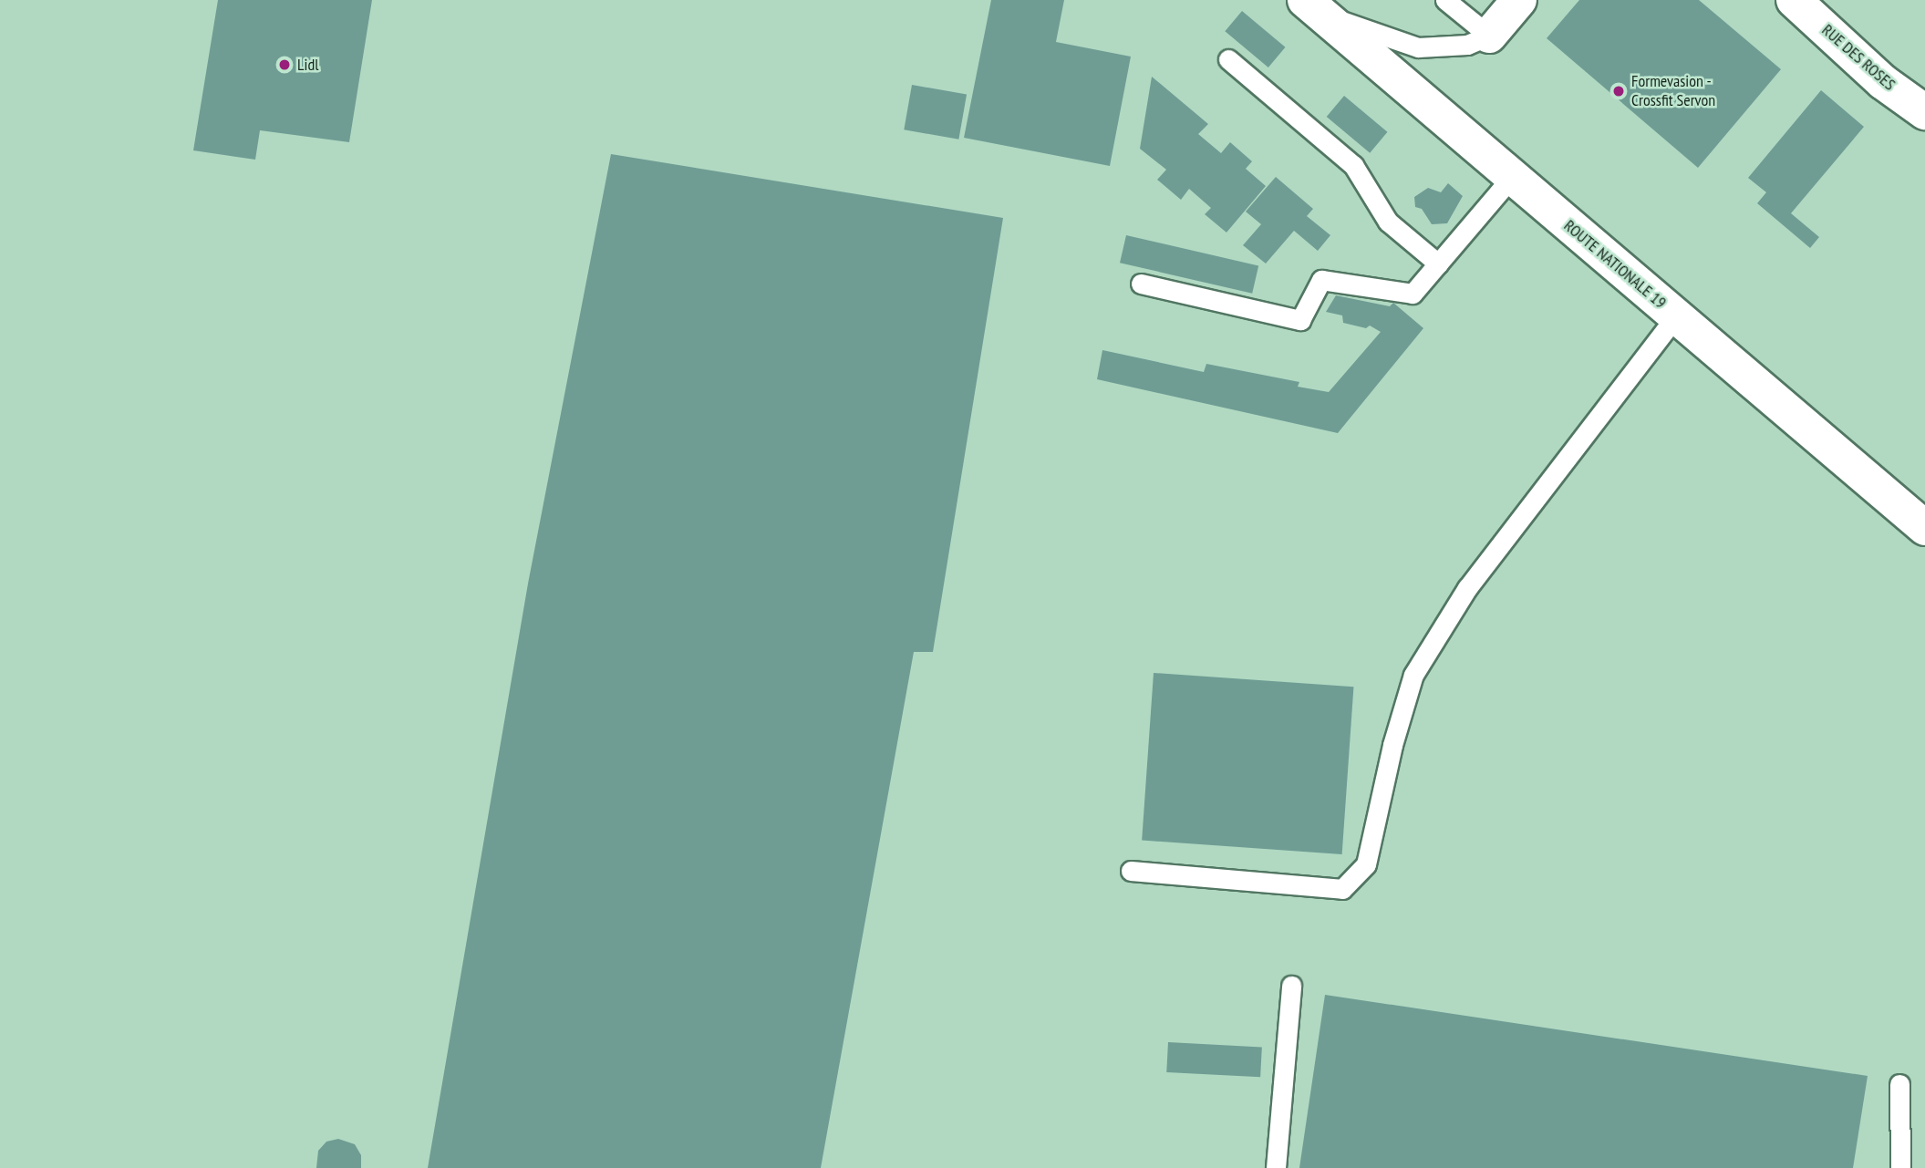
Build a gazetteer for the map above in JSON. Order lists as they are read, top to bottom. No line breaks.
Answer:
{"streets":{"main road":["RUE DES ROSES","ROUTE NATIONALE 19"]},"places":["Lidl","Formevasion - Crossfit Servon"]}
